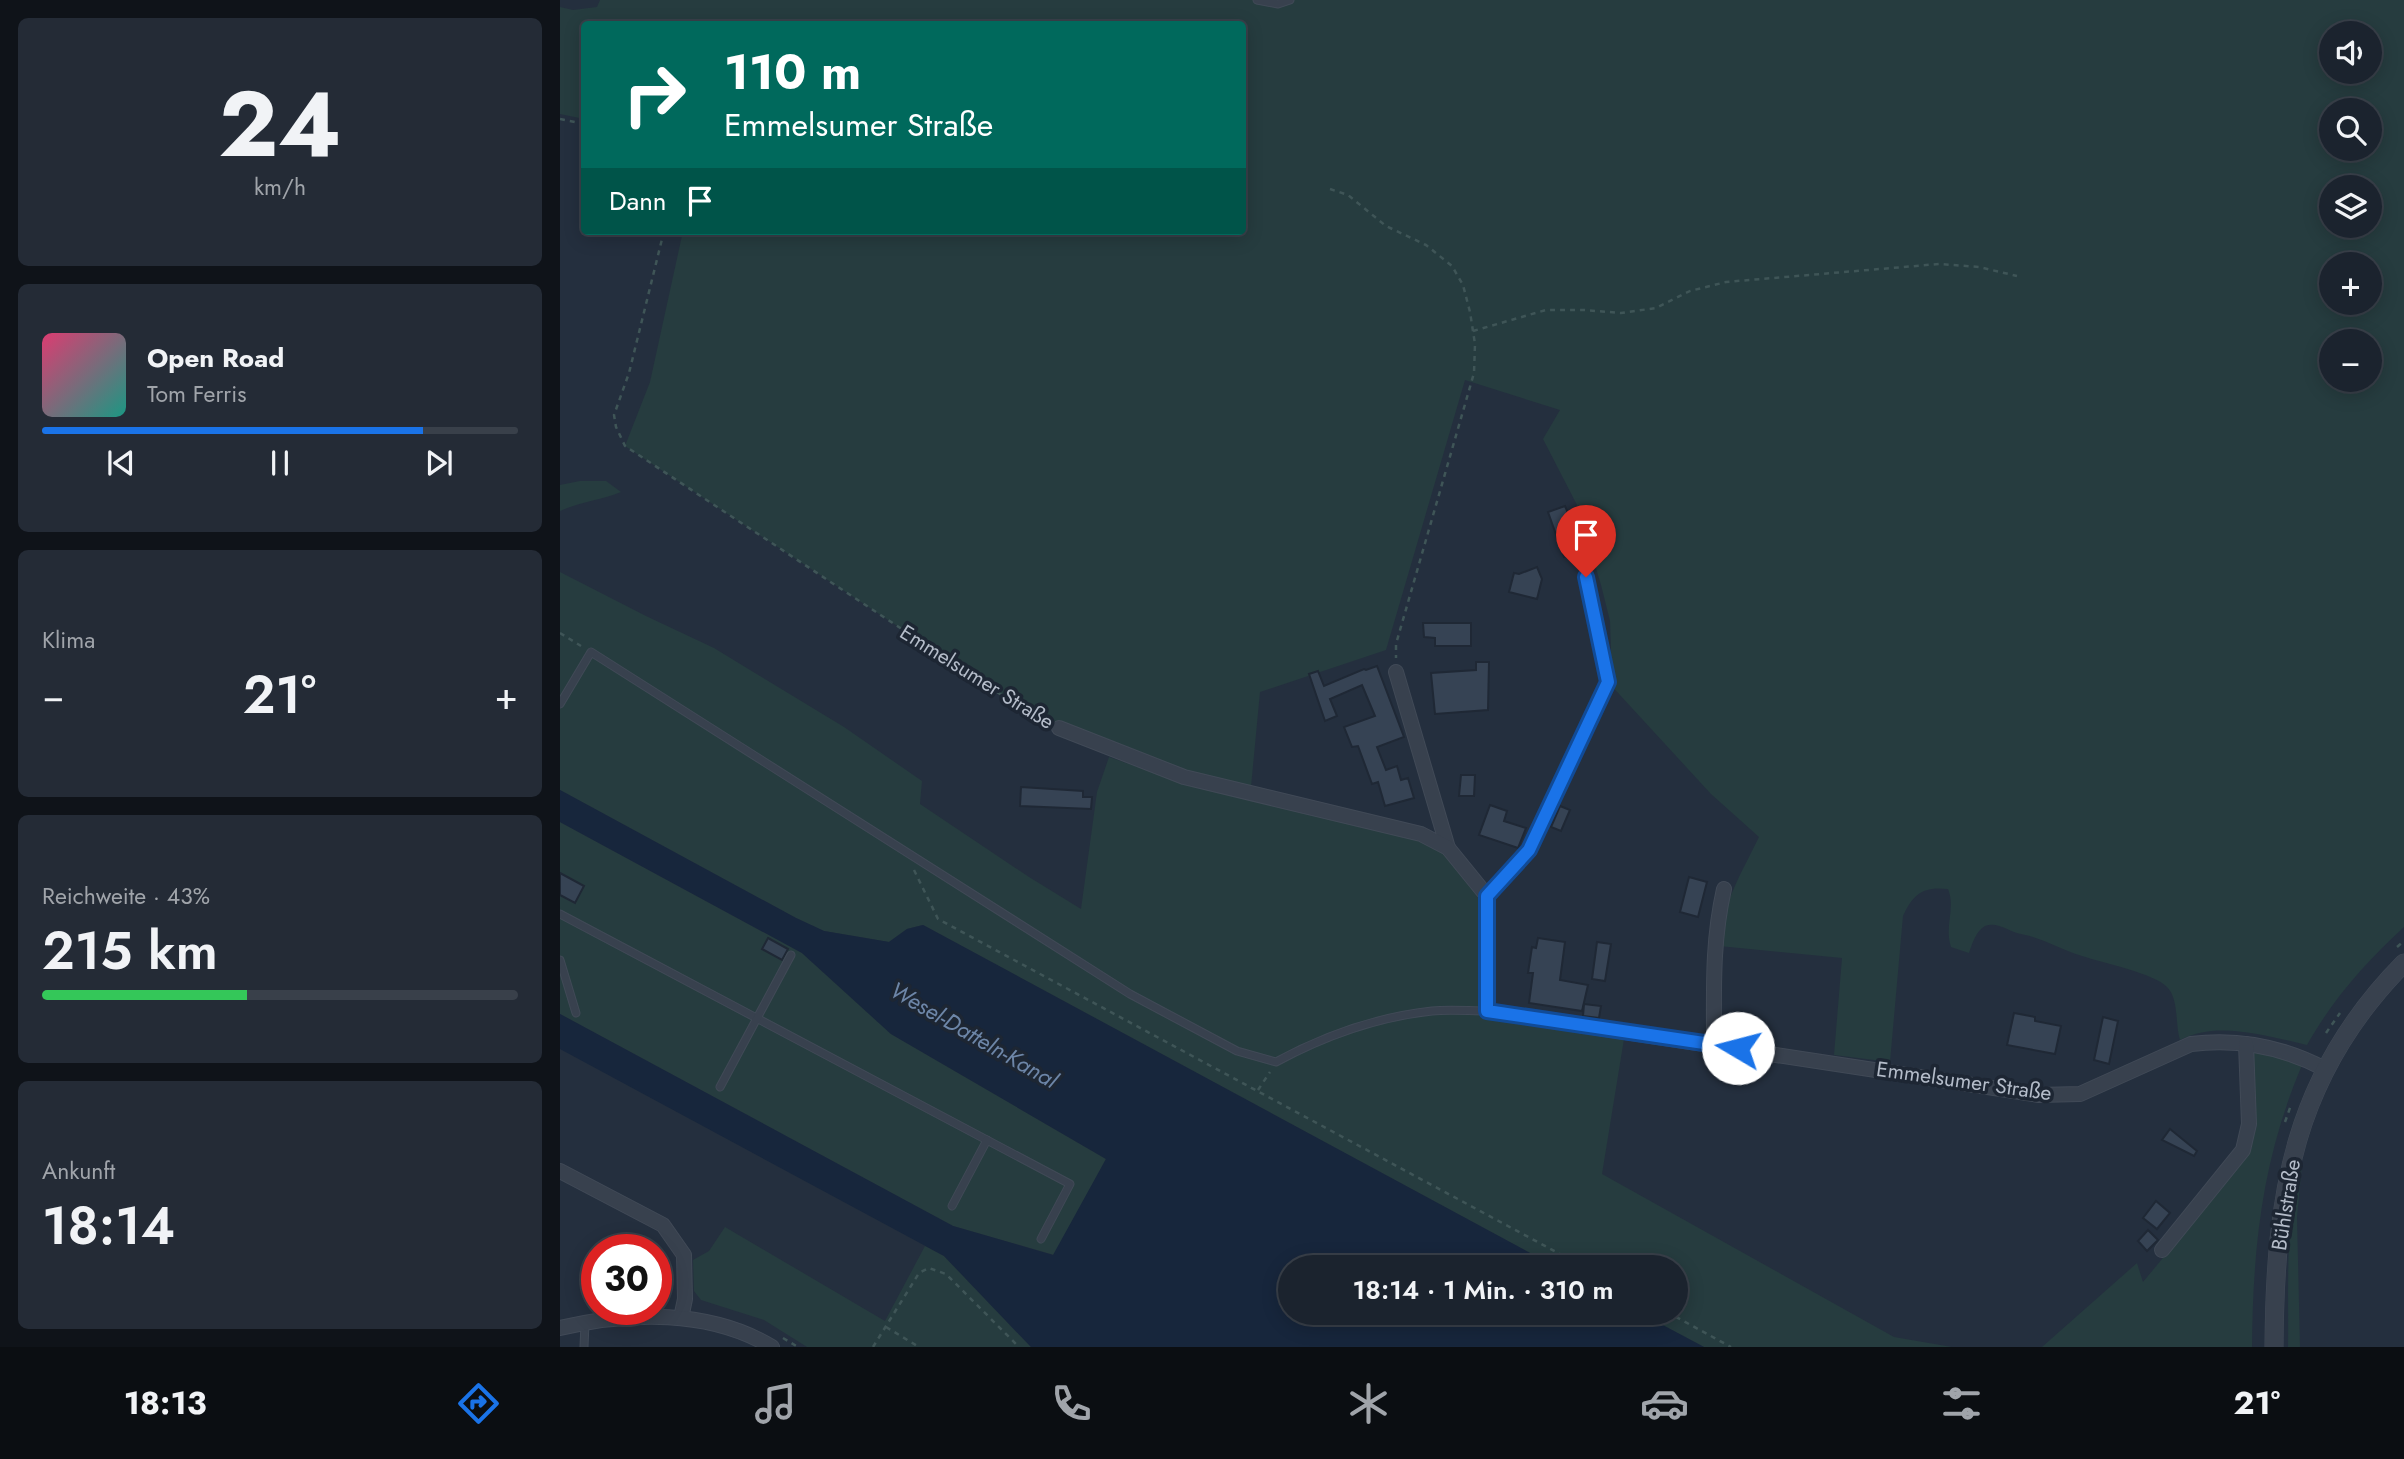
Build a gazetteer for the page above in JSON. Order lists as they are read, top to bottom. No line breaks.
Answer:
{"streets":{"street":["Emmelsumer Straße","Bühlstraße"]},"crossings":[["Emmelsumer Straße","Bühlstraße"]],"water":["Wesel-Datteln-Kanal"],"page":{"tile":[["24","km/h"],"Klima",["Reichweite · 43%","215 km"],["Ankunft","18:14"]],"map_buttons":["+","−"],"turn":["110 m","Emmelsumer Straße"],"then":"Dann","song":["Open Road","Tom Ferris"],"heat":["−","21°","+"],"limit":"30","trip":"18:14 · 1 Min. · 310 m","tabs":["18:13","21°"]}}
